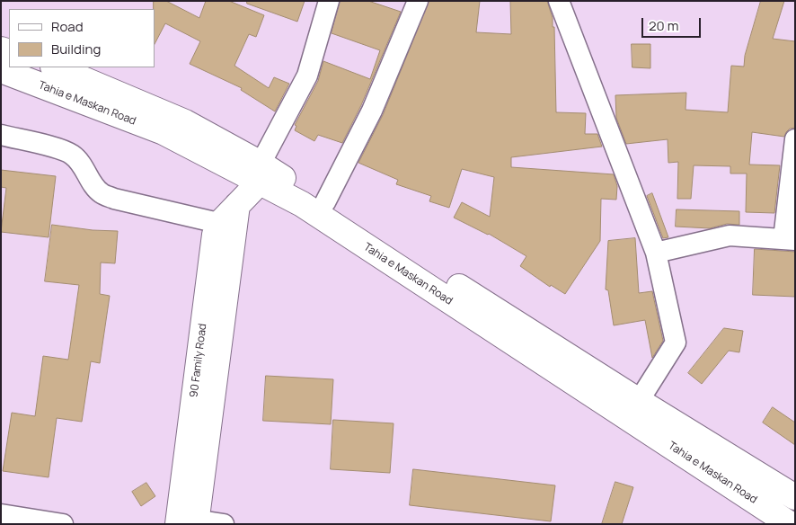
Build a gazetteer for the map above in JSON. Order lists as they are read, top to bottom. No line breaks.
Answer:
{"streets":{"main road":["Tahia e Maskan Road","90 Family Road"]},"legend":["Road","Building"],"scale_bar":"20 m"}
